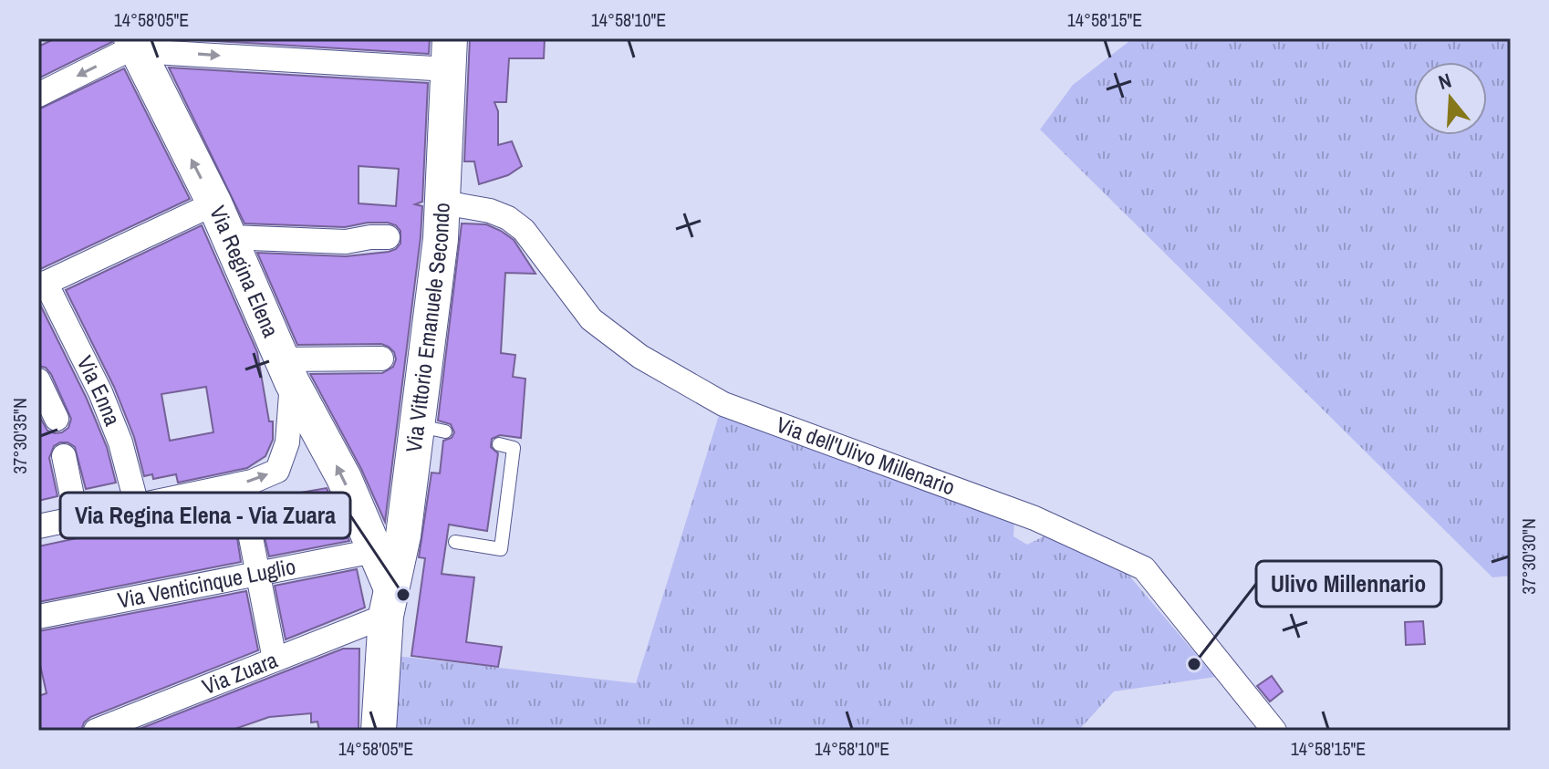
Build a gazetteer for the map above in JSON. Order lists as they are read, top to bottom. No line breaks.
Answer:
{"streets":{"street":["Via Regina Elena","Via Vittorio Emanuele Secondo","Via Enna","Via dell'Ulivo Millenario","Via Venticinque Luglio","Via Zuara"]},"crossings":[["Via Regina Elena","Via Vittorio Emanuele Secondo"],["Via Regina Elena","Via Venticinque Luglio"],["Via Regina Elena","Via Zuara"],["Via Vittorio Emanuele Secondo","Via dell'Ulivo Millenario"],["Via Vittorio Emanuele Secondo","Via Zuara"]],"one_way":["Via Regina Elena"],"places":["Via Regina Elena - Via Zuara","Ulivo Millennario"],"north":"top","coordinates":["14°58'05\"E","14°58'10\"E","14°58'15\"E","37°30'35\"N","37°30'30\"N"]}
